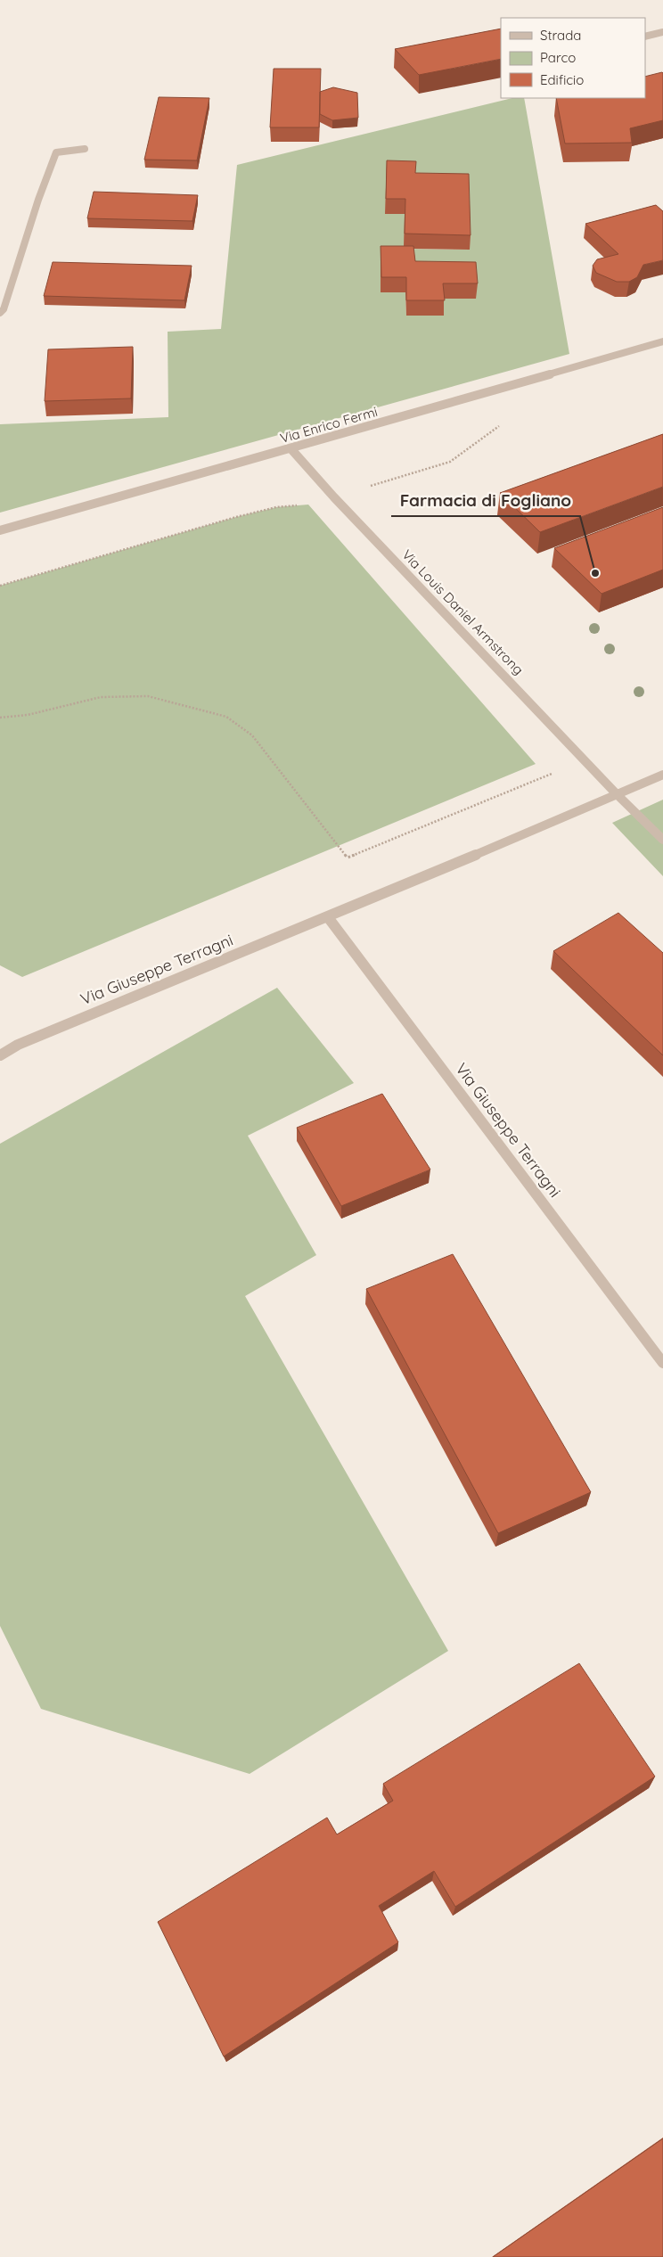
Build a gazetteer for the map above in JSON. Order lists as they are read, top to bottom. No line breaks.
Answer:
{"streets":{"street":["Via Enrico Fermi","Via Louis Daniel Armstrong","Via Giuseppe Terragni"]},"crossings":[["Via Enrico Fermi","Via Louis Daniel Armstrong"],["Via Louis Daniel Armstrong","Via Giuseppe Terragni"]],"places":["Farmacia di Fogliano"],"legend":["Strada","Parco","Edificio"]}
